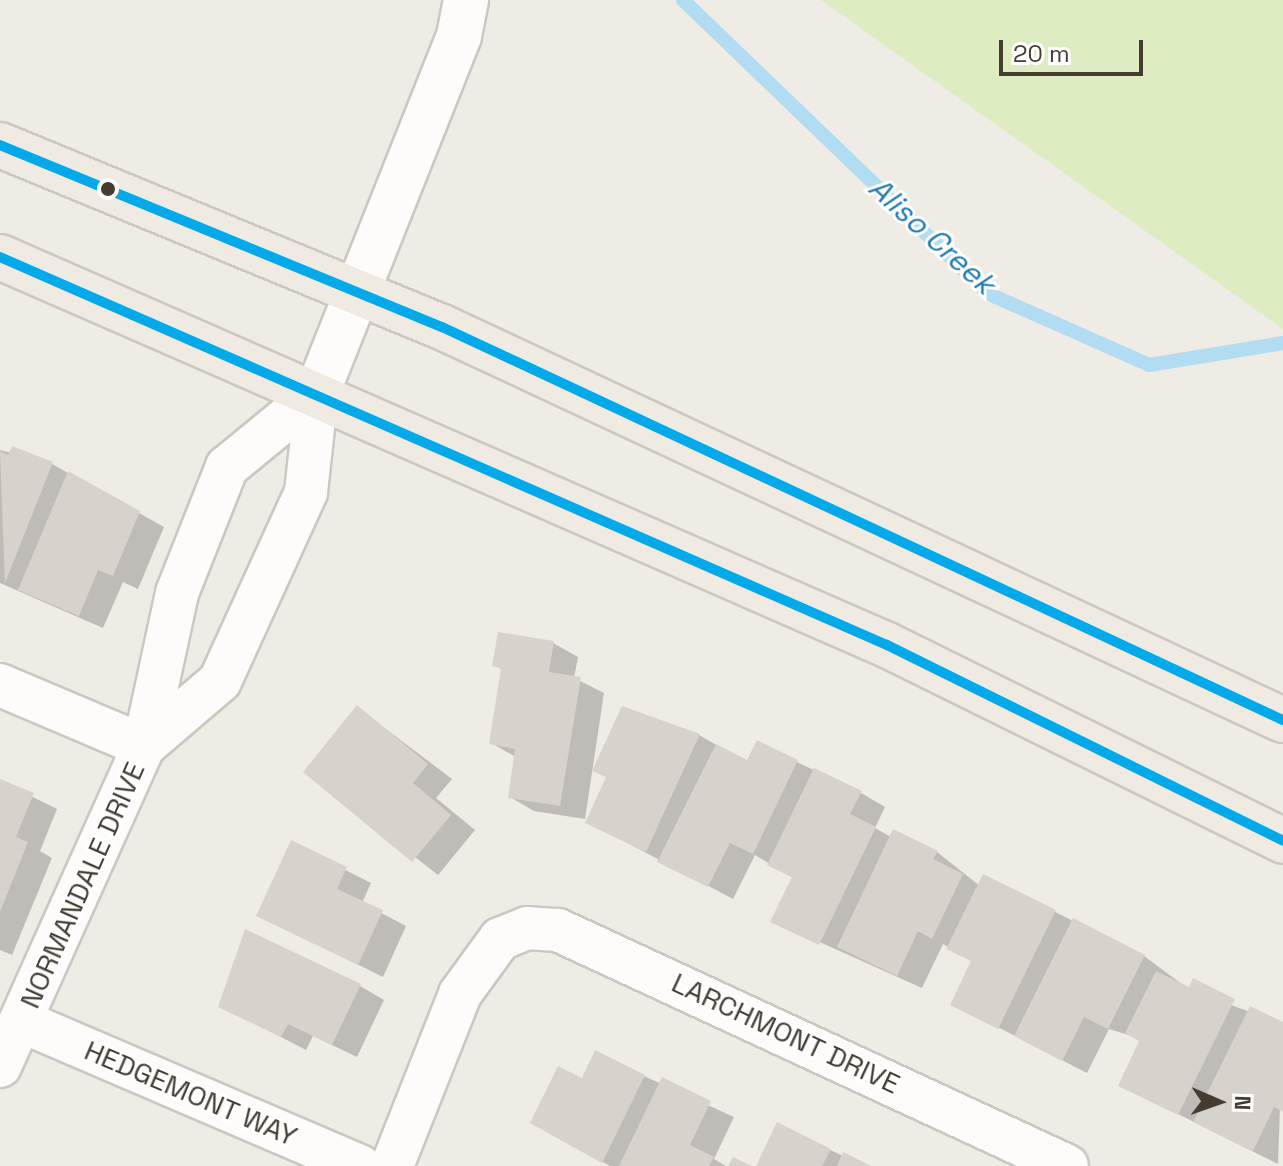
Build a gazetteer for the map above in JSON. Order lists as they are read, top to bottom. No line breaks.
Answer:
{"streets":{"street":["NORMANDALE DRIVE","LARCHMONT DRIVE","HEDGEMONT WAY"]},"crossings":[["NORMANDALE DRIVE","HEDGEMONT WAY"]],"water":["Aliso Creek"],"scale_bar":"20 m","north":"right"}
